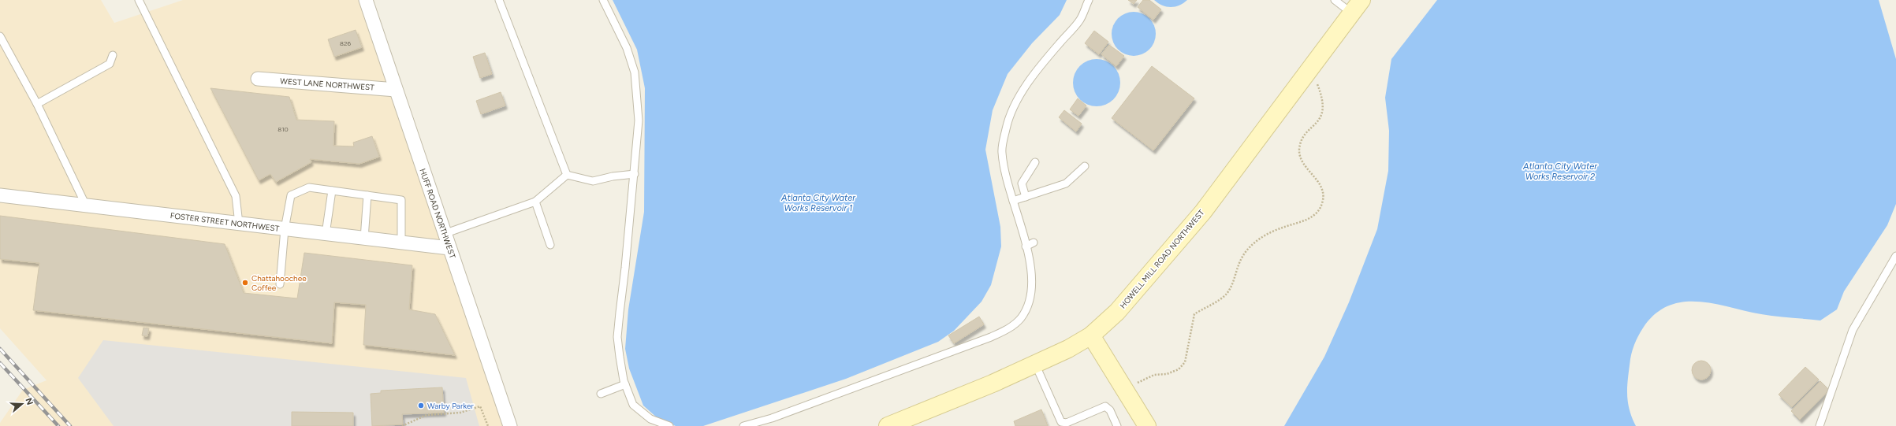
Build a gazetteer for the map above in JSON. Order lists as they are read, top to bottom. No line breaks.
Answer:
{"streets":{"main road":["HOWELL MILL ROAD NORTHWEST"],"street":["WEST LANE NORTHWEST","HUFF ROAD NORTHWEST","FOSTER STREET NORTHWEST"]},"crossings":[["WEST LANE NORTHWEST","HUFF ROAD NORTHWEST"],["HUFF ROAD NORTHWEST","FOSTER STREET NORTHWEST"]],"water":["Atlanta City Water Works Reservoir 2","Atlanta City Water Works Reservoir 1"],"places":["Chattahoochee Coffee","Warby Parker"],"house_numbers":["826","810"],"north":"right"}
